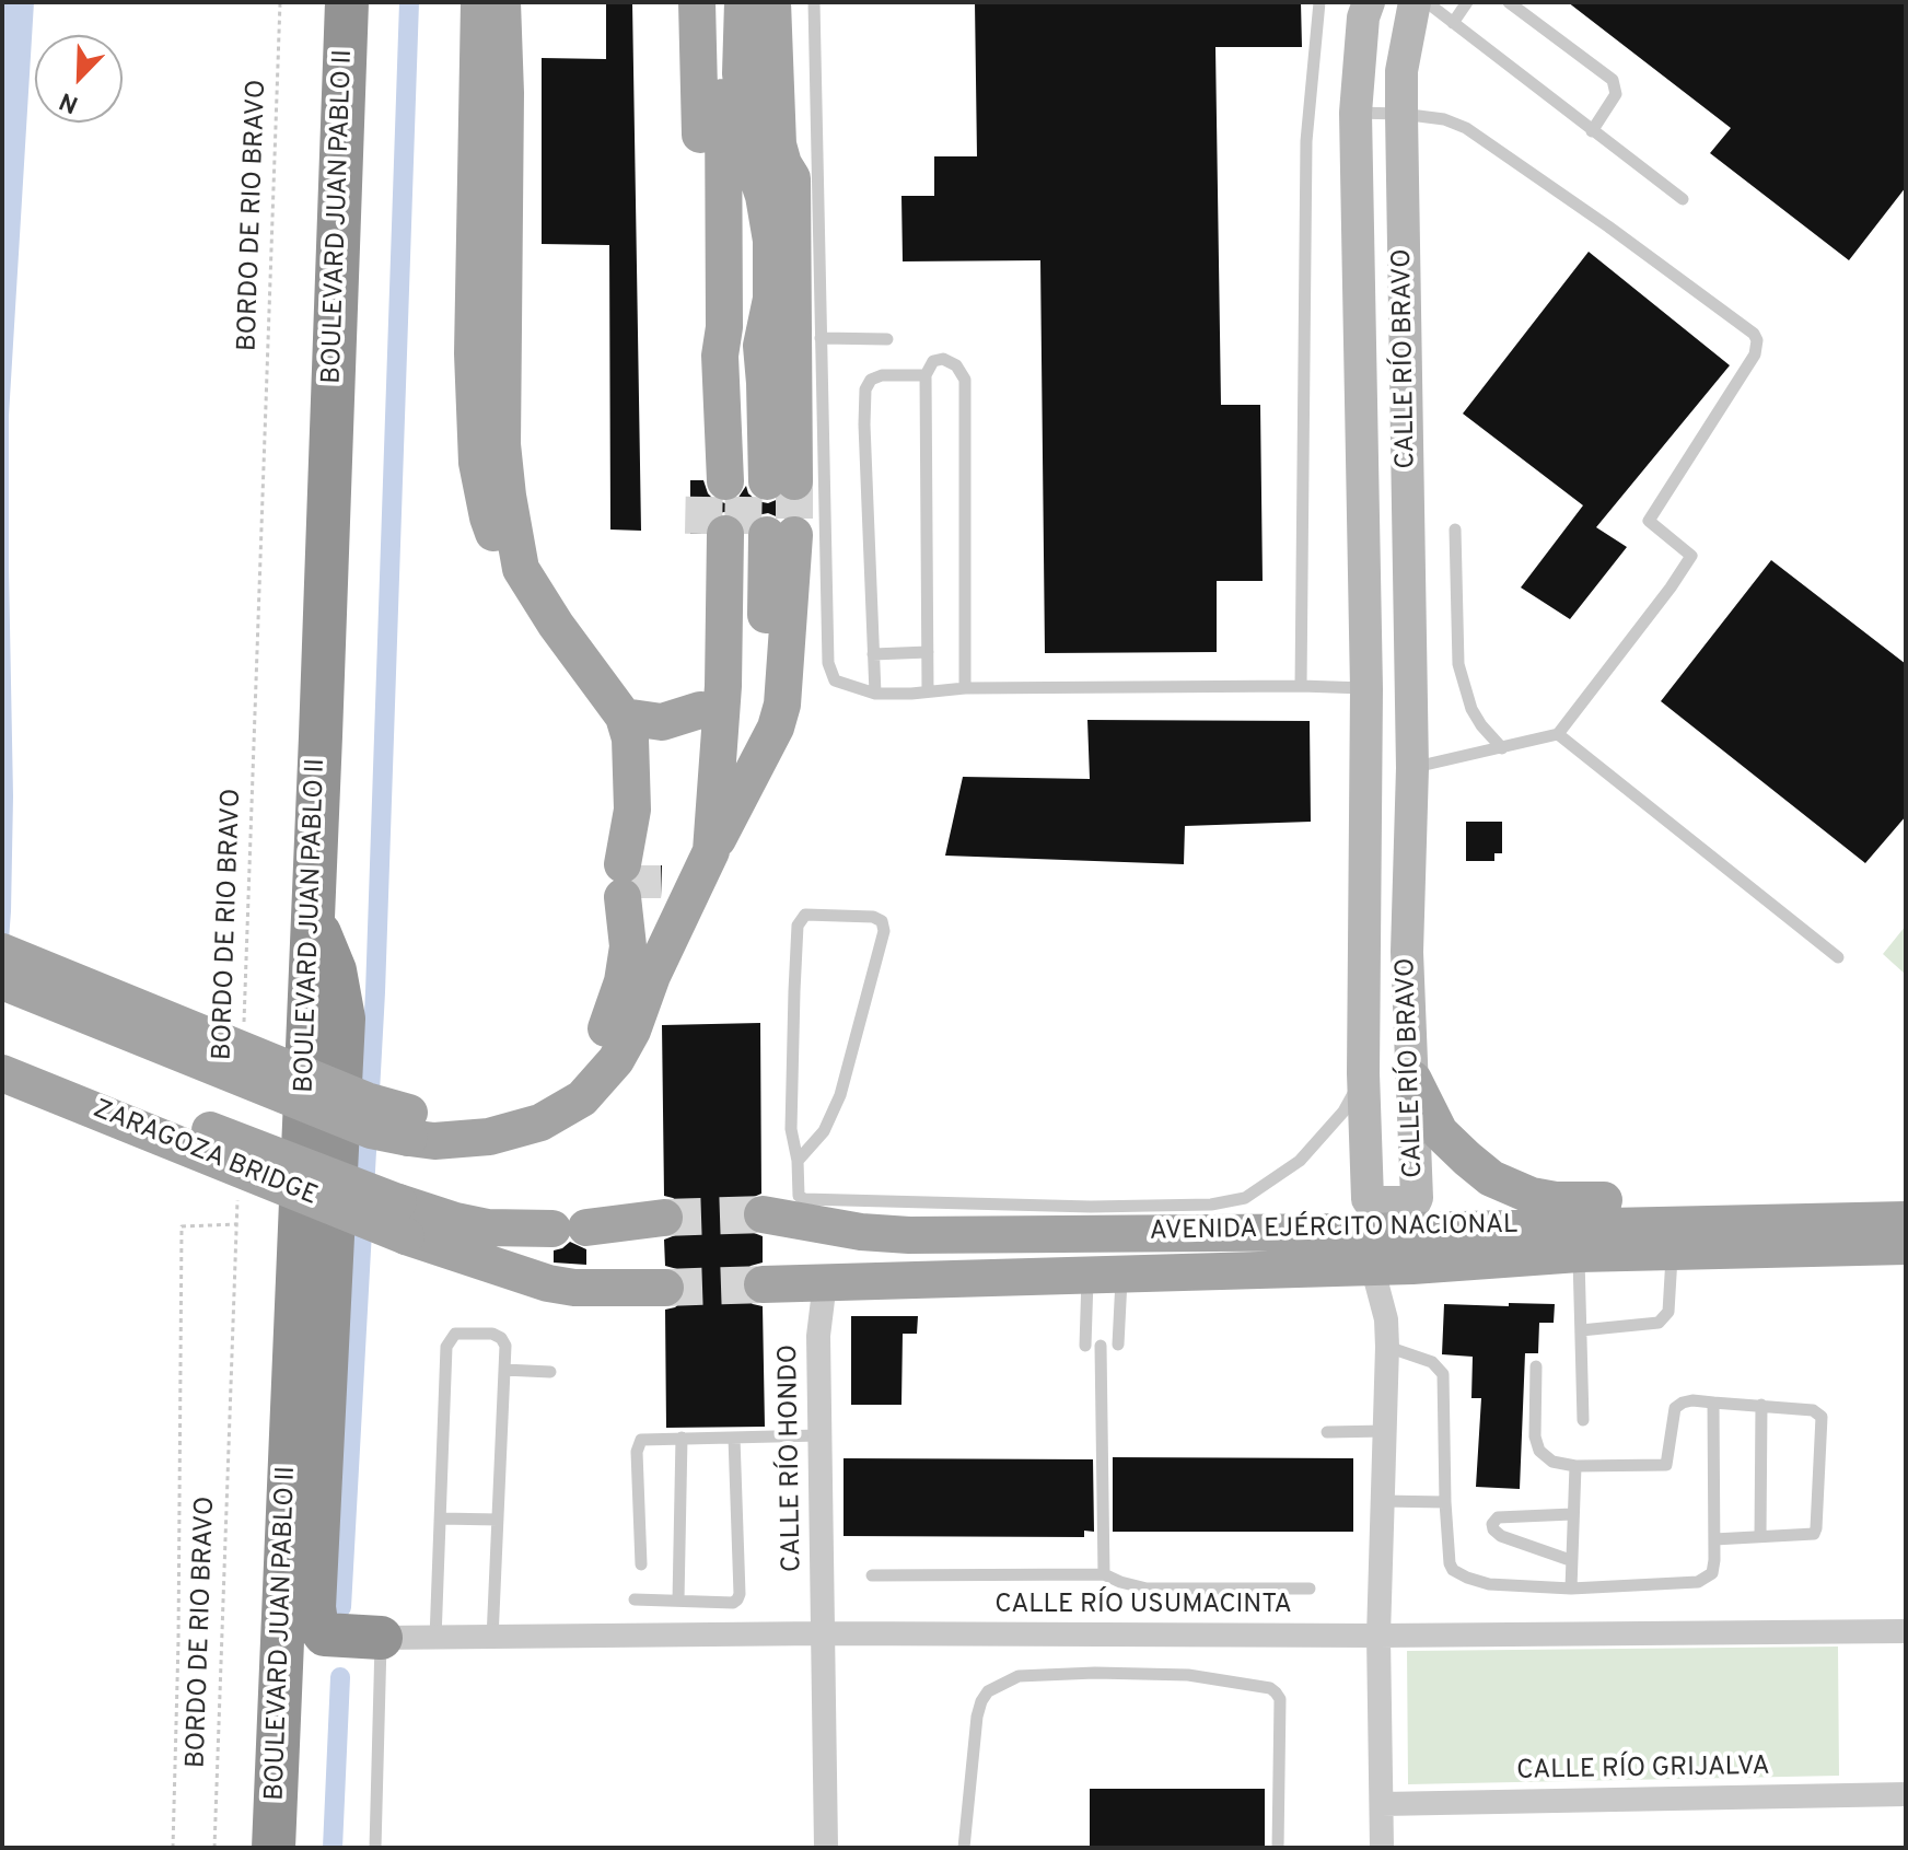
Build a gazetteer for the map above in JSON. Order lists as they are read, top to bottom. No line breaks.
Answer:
{"streets":{"highway":["BOULEVARD JUAN PABLO II"],"main road":["ZARAGOZA BRIDGE","AVENIDA EJÉRCITO NACIONAL"],"street":["CALLE RÍO BRAVO","CALLE RÍO HONDO","CALLE RÍO USUMACINTA","CALLE RÍO GRIJALVA"],"path":["BORDO DE RIO BRAVO"]},"crossings":[["AVENIDA EJÉRCITO NACIONAL","CALLE RÍO HONDO"],["CALLE RÍO HONDO","CALLE RÍO USUMACINTA"]],"north":"bottom left"}
